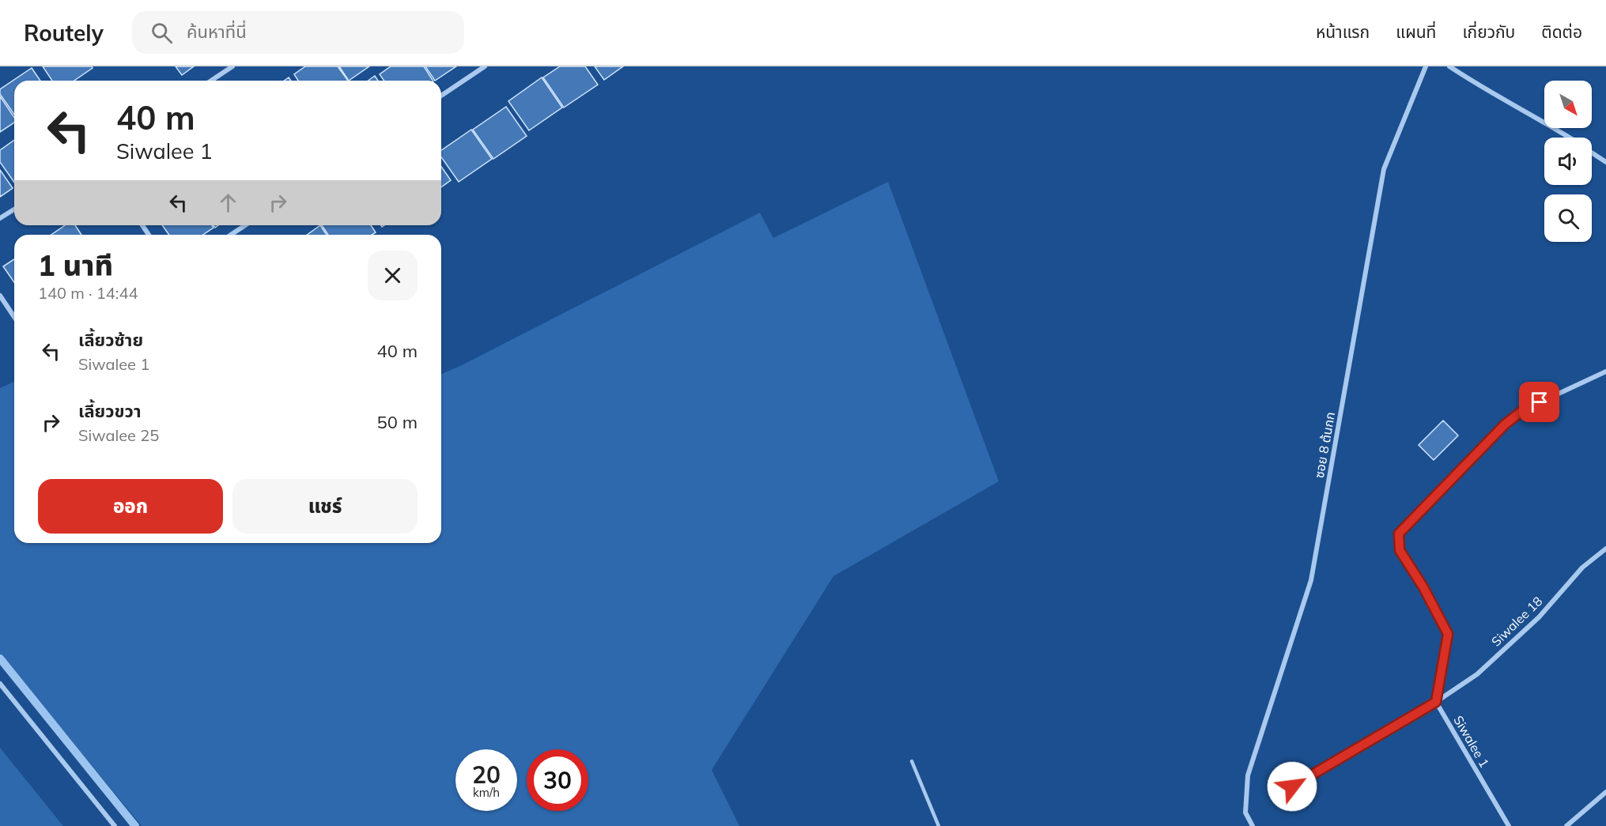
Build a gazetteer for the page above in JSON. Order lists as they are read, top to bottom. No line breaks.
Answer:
{"streets":{"street":["ซอย 8 ต้นกก","Siwalee 18","Siwalee 1"]},"crossings":[["Siwalee 18","Siwalee 1"]],"north":"bottom right","page":{"header":"Routely","search":"ค้นหาที่นี่","nav":["หน้าแรก","แผนที่","เกี่ยวกับ","ติดต่อ"],"turn":["40 m","Siwalee 1"],"heading":["1 นาที","140 m · 14:44"],"list":[{"name":"เลี้ยวซ้าย","note":"Siwalee 1","value":"40 m"},{"name":"เลี้ยวขวา","note":"Siwalee 25","value":"50 m"}],"buttons":["ออก","แชร์"],"speed":"20 km/h","limit":"30"}}
